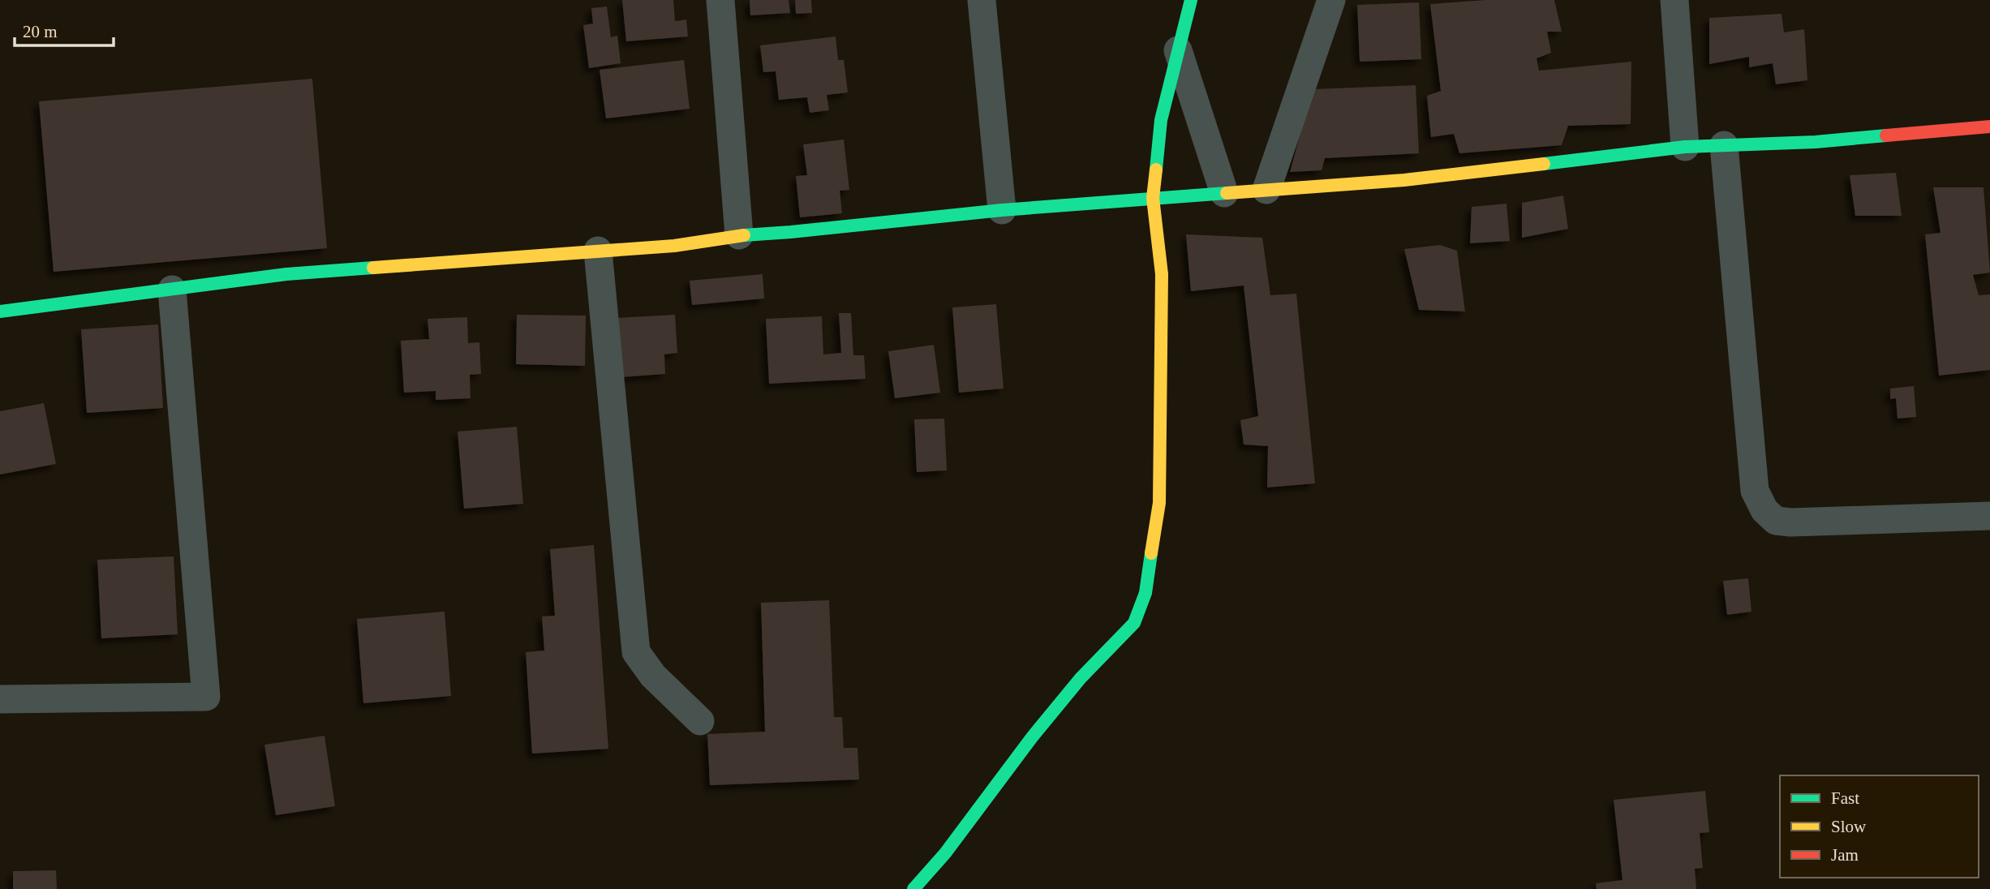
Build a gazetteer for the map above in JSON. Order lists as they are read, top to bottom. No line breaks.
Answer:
{"legend":["Fast","Slow","Jam"],"scale_bar":"20 m"}
